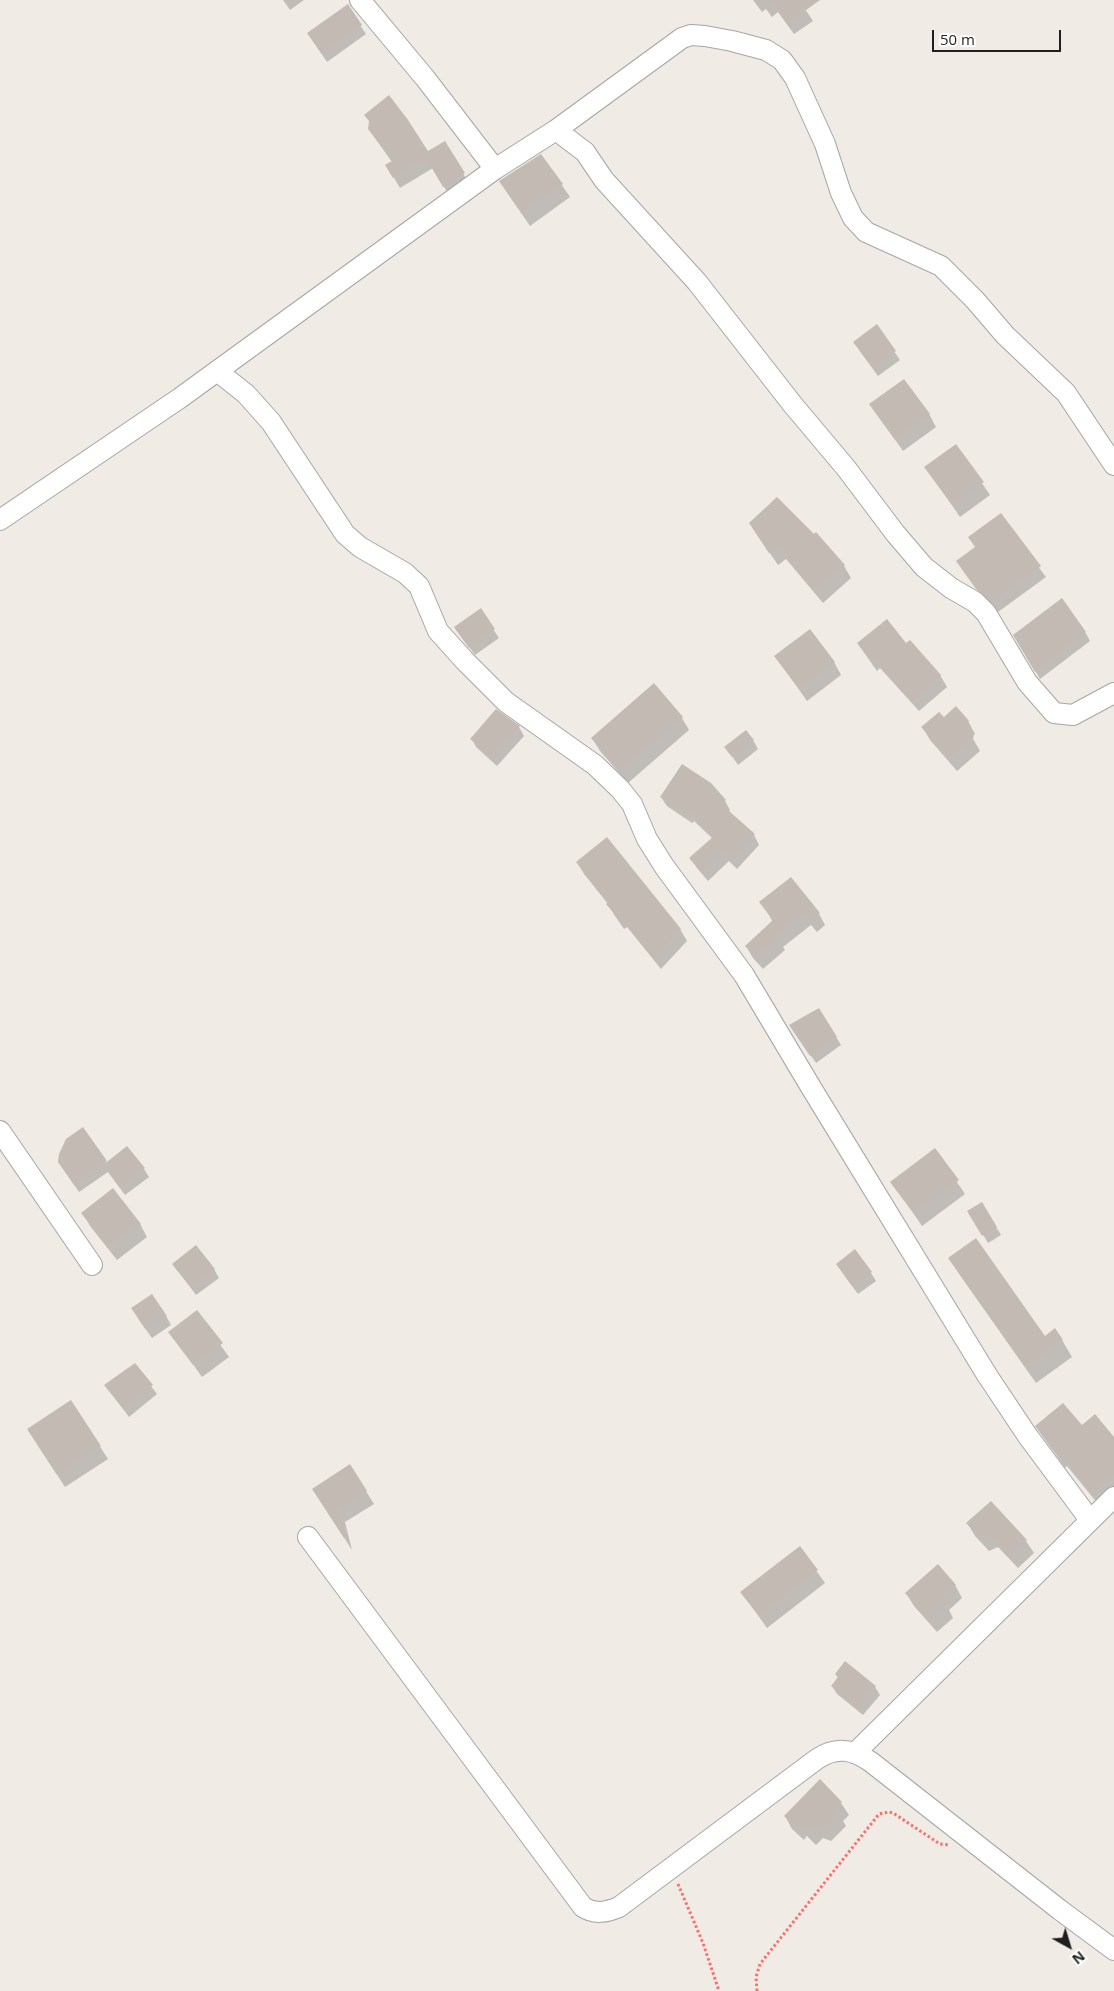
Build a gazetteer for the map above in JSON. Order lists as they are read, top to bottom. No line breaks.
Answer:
{"scale_bar":"50 m","north":"bottom right"}
